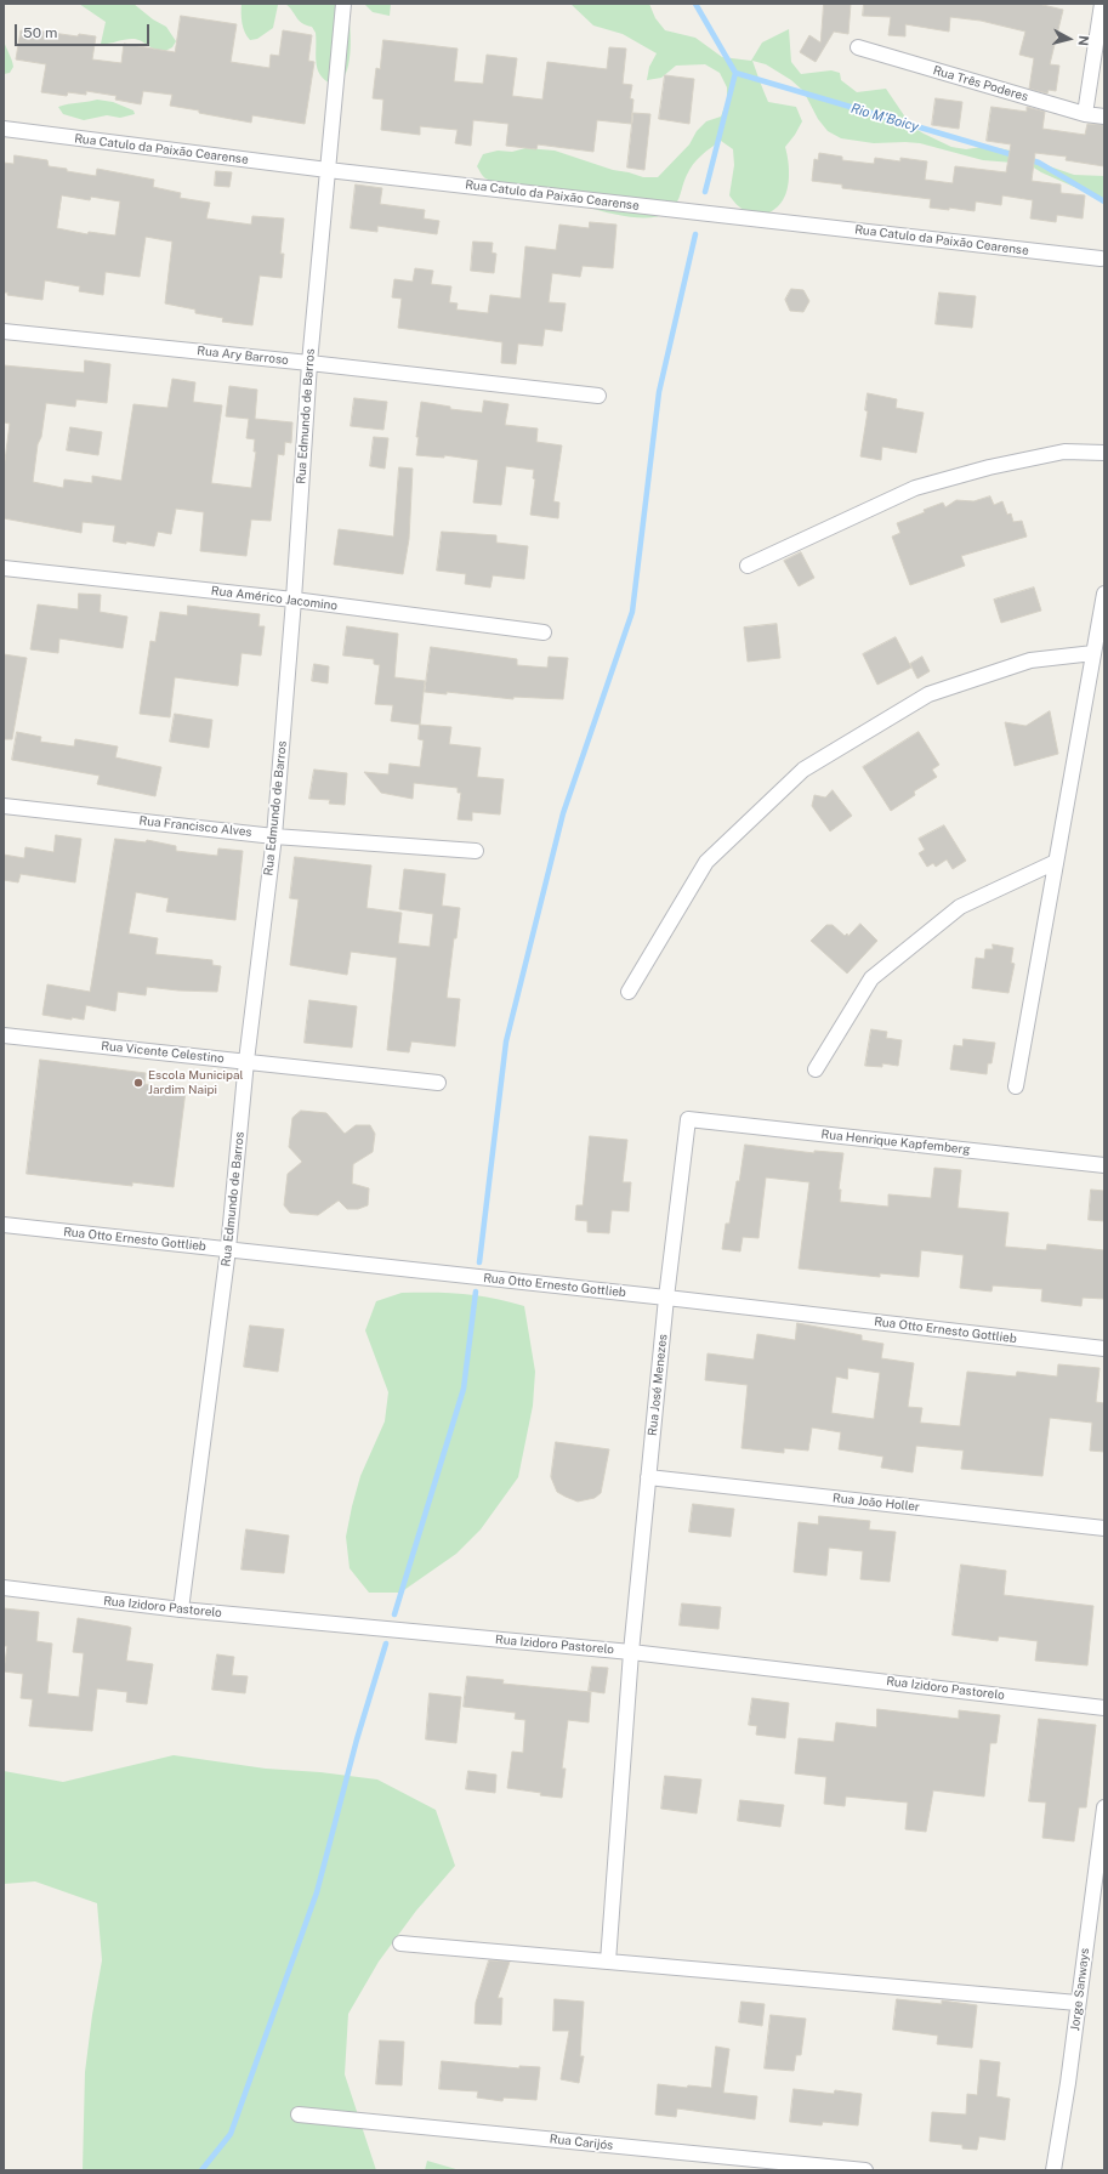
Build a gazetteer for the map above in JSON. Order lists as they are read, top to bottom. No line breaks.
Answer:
{"streets":{"street":["Rua Três Poderes","Rua Catulo da Paixão Cearense","Rua Ary Barroso","Rua Edmundo de Barros","Rua Américo Jacomino","Rua Francisco Alves","Rua Vicente Celestino","Rua Henrique Kapfemberg","Rua Otto Ernesto Gottlieb","Rua José Menezes","Rua João Holler","Rua Izidoro Pastorelo","Jorge Sanways","Rua Carijós"]},"crossings":[["Rua Catulo da Paixão Cearense","Rua Edmundo de Barros"],["Rua Ary Barroso","Rua Edmundo de Barros"],["Rua Edmundo de Barros","Rua Américo Jacomino"],["Rua Edmundo de Barros","Rua Francisco Alves"],["Rua Edmundo de Barros","Rua Vicente Celestino"],["Rua Edmundo de Barros","Rua Otto Ernesto Gottlieb"],["Rua Edmundo de Barros","Rua Izidoro Pastorelo"],["Rua Henrique Kapfemberg","Rua José Menezes"],["Rua Otto Ernesto Gottlieb","Rua José Menezes"],["Rua José Menezes","Rua João Holler"],["Rua José Menezes","Rua Izidoro Pastorelo"]],"water":["Rio M'Boicy"],"places":["Escola Municipal Jardim Naipi"],"scale_bar":"50 m","north":"right"}
